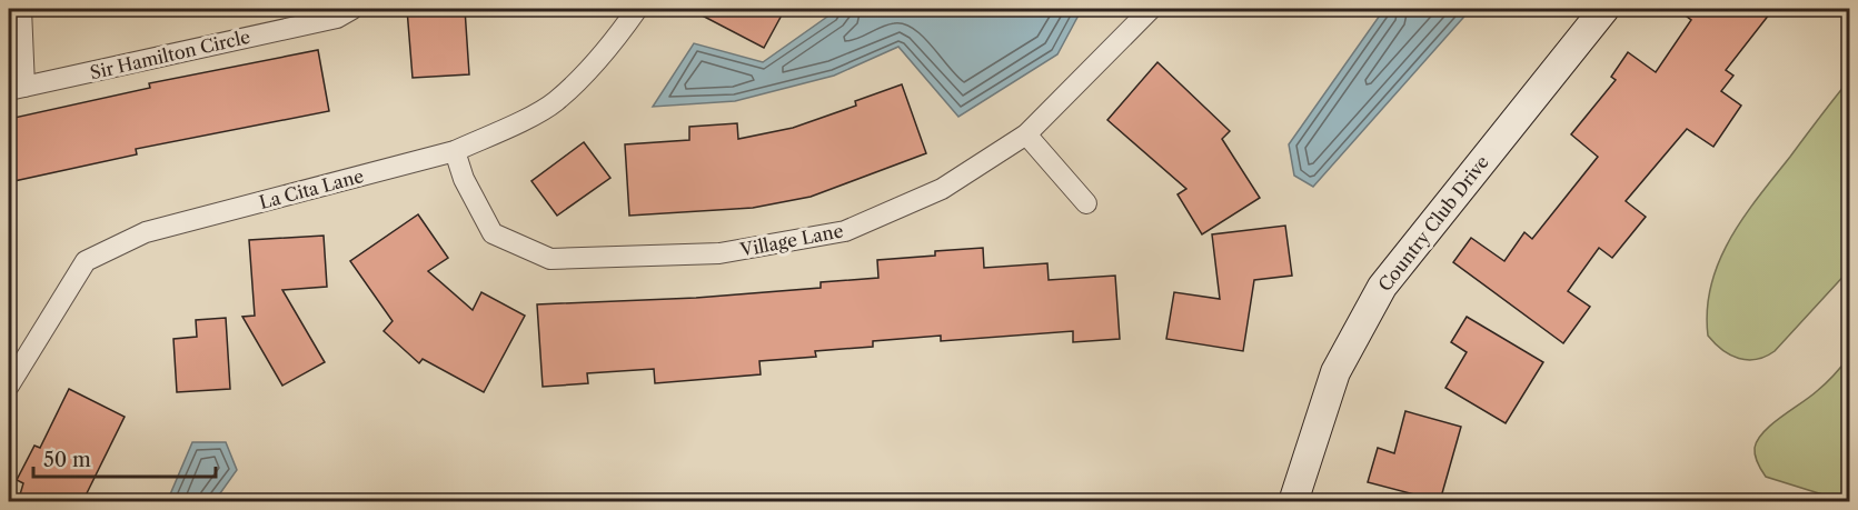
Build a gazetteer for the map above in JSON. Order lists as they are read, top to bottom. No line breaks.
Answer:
{"streets":{"street":["Sir Hamilton Circle","La Cita Lane","Country Club Drive","Village Lane"]},"crossings":[["La Cita Lane","Village Lane"]],"scale_bar":"50 m"}
